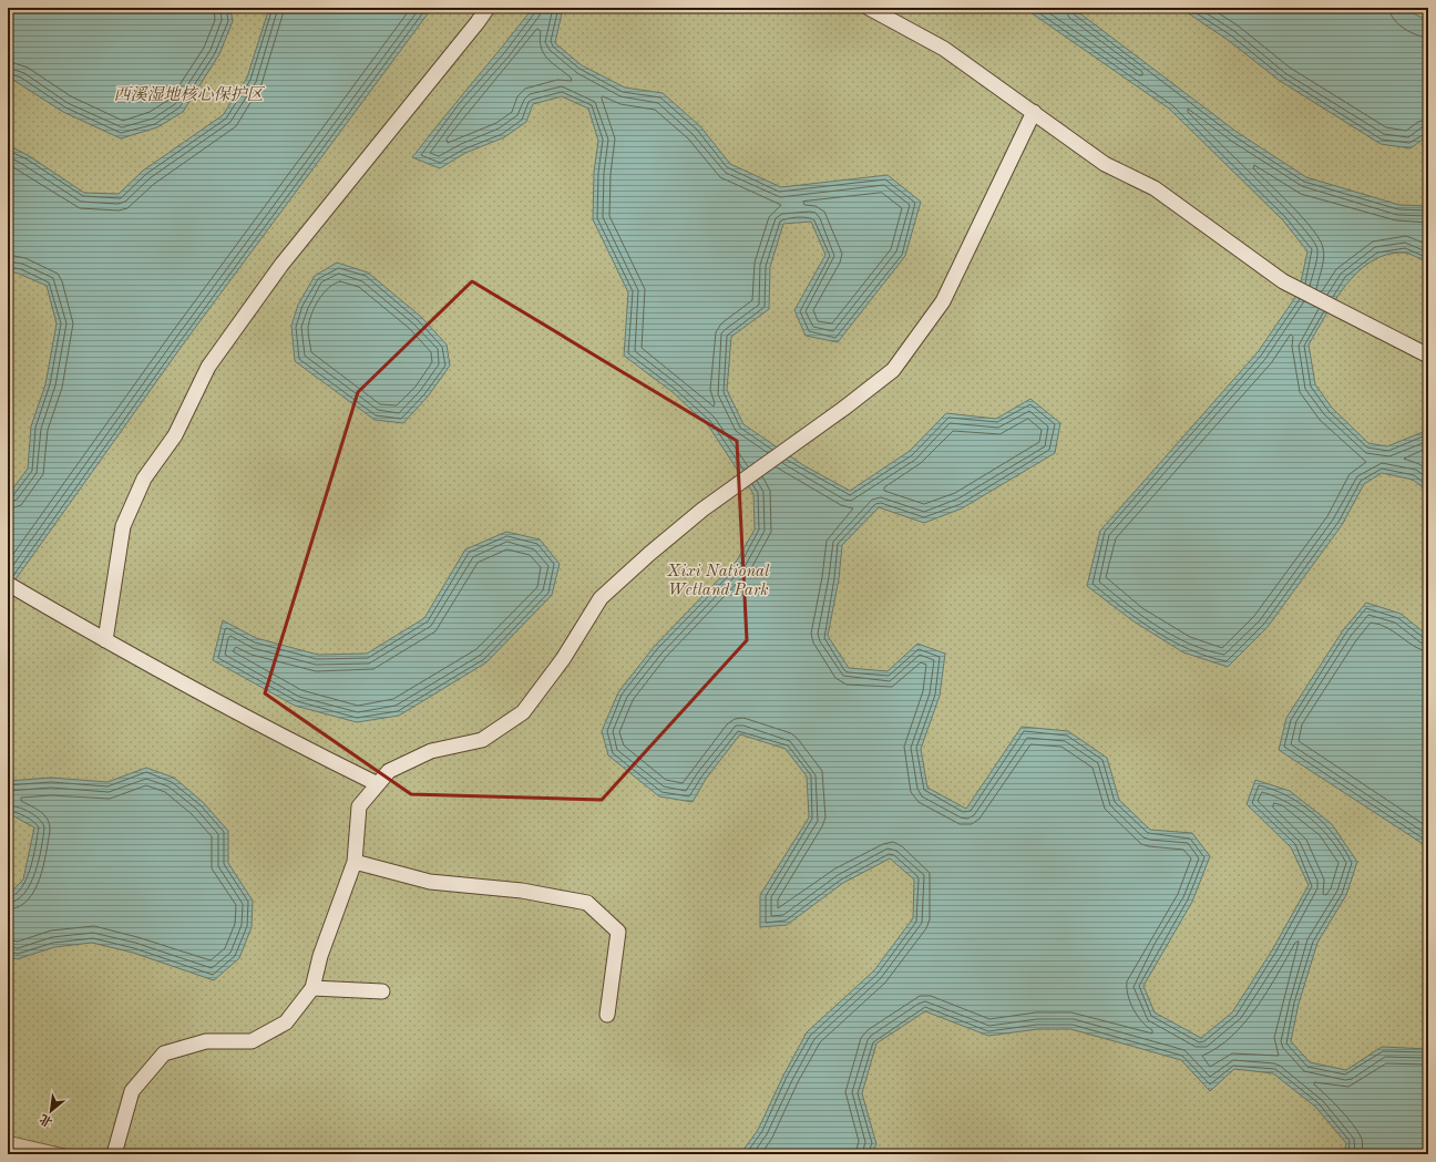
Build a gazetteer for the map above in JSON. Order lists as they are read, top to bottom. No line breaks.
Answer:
{"parks":["西溪湿地核心保护区","Xixi National Wetland Park"],"north":"bottom left"}
